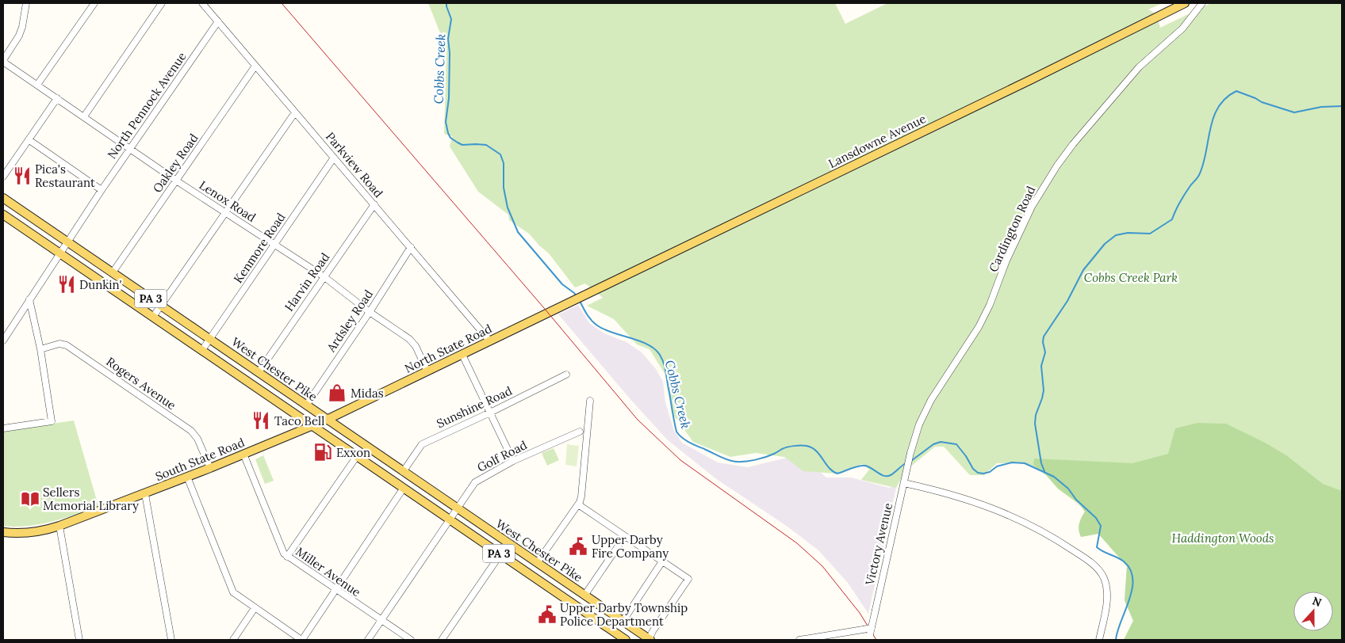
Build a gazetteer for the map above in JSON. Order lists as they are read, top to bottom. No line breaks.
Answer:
{"streets":{"main road":["Lansdowne Avenue","PA 3","North State Road","West Chester Pike","South State Road"],"street":["North Pennock Avenue","Oakley Road","Parkview Road","Lenox Road","Cardington Road","Kenmore Road","Harvin Road","Ardsley Road","Rogers Avenue","Sunshine Road","Golf Road","Victory Avenue","Miller Avenue"]},"crossings":[["North Pennock Avenue","Parkview Road"],["North Pennock Avenue","Lenox Road"],["North Pennock Avenue","West Chester Pike"],["Lansdowne Avenue","North State Road"],["Oakley Road","Parkview Road"],["Oakley Road","Lenox Road"],["Oakley Road","West Chester Pike"],["Parkview Road","Kenmore Road"],["Parkview Road","Harvin Road"],["Parkview Road","Ardsley Road"],["Parkview Road","North State Road"],["Lenox Road","Kenmore Road"],["Lenox Road","Harvin Road"],["Lenox Road","Ardsley Road"],["Lenox Road","North State Road"],["Cardington Road","Victory Avenue"],["Kenmore Road","West Chester Pike"],["Harvin Road","West Chester Pike"],["Ardsley Road","West Chester Pike"],["North State Road","West Chester Pike"],["North State Road","South State Road"],["West Chester Pike","Sunshine Road"],["West Chester Pike","Golf Road"],["West Chester Pike","South State Road"],["Rogers Avenue","South State Road"],["Golf Road","Miller Avenue"],["South State Road","Miller Avenue"]],"water":["Cobbs Creek"],"parks":["Cobbs Creek Park","Haddington Woods"],"places":{"restaurant":["Pica's Restaurant","Dunkin'","Taco Bell"],"shop":["Midas"],"fuel station":["Exxon"],"library":["Sellers Memorial Library"],"public building":["Upper Darby Fire Company","Upper Darby Township Police Department"]},"north":"top"}
